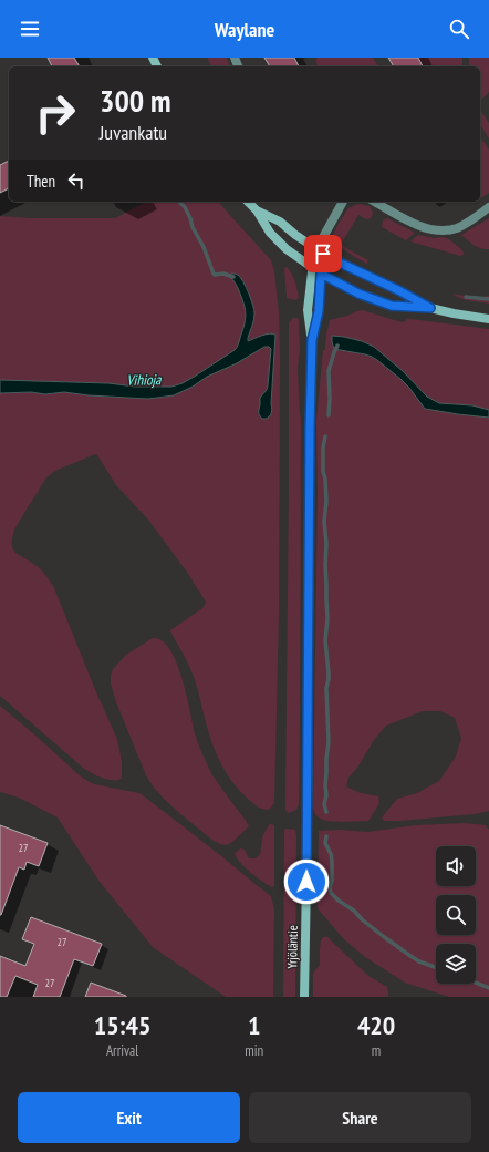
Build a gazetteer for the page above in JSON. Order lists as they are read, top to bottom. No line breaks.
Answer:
{"streets":{"main road":["Yrjöläntie"]},"water":["Vihioja"],"house_numbers":["27","27","27"],"page":{"header":"Waylane","turn":["300 m","Juvankatu"],"then":"Then","eta":["15:45","Arrival","1","min","420","m"],"buttons":["Exit","Share"]}}
